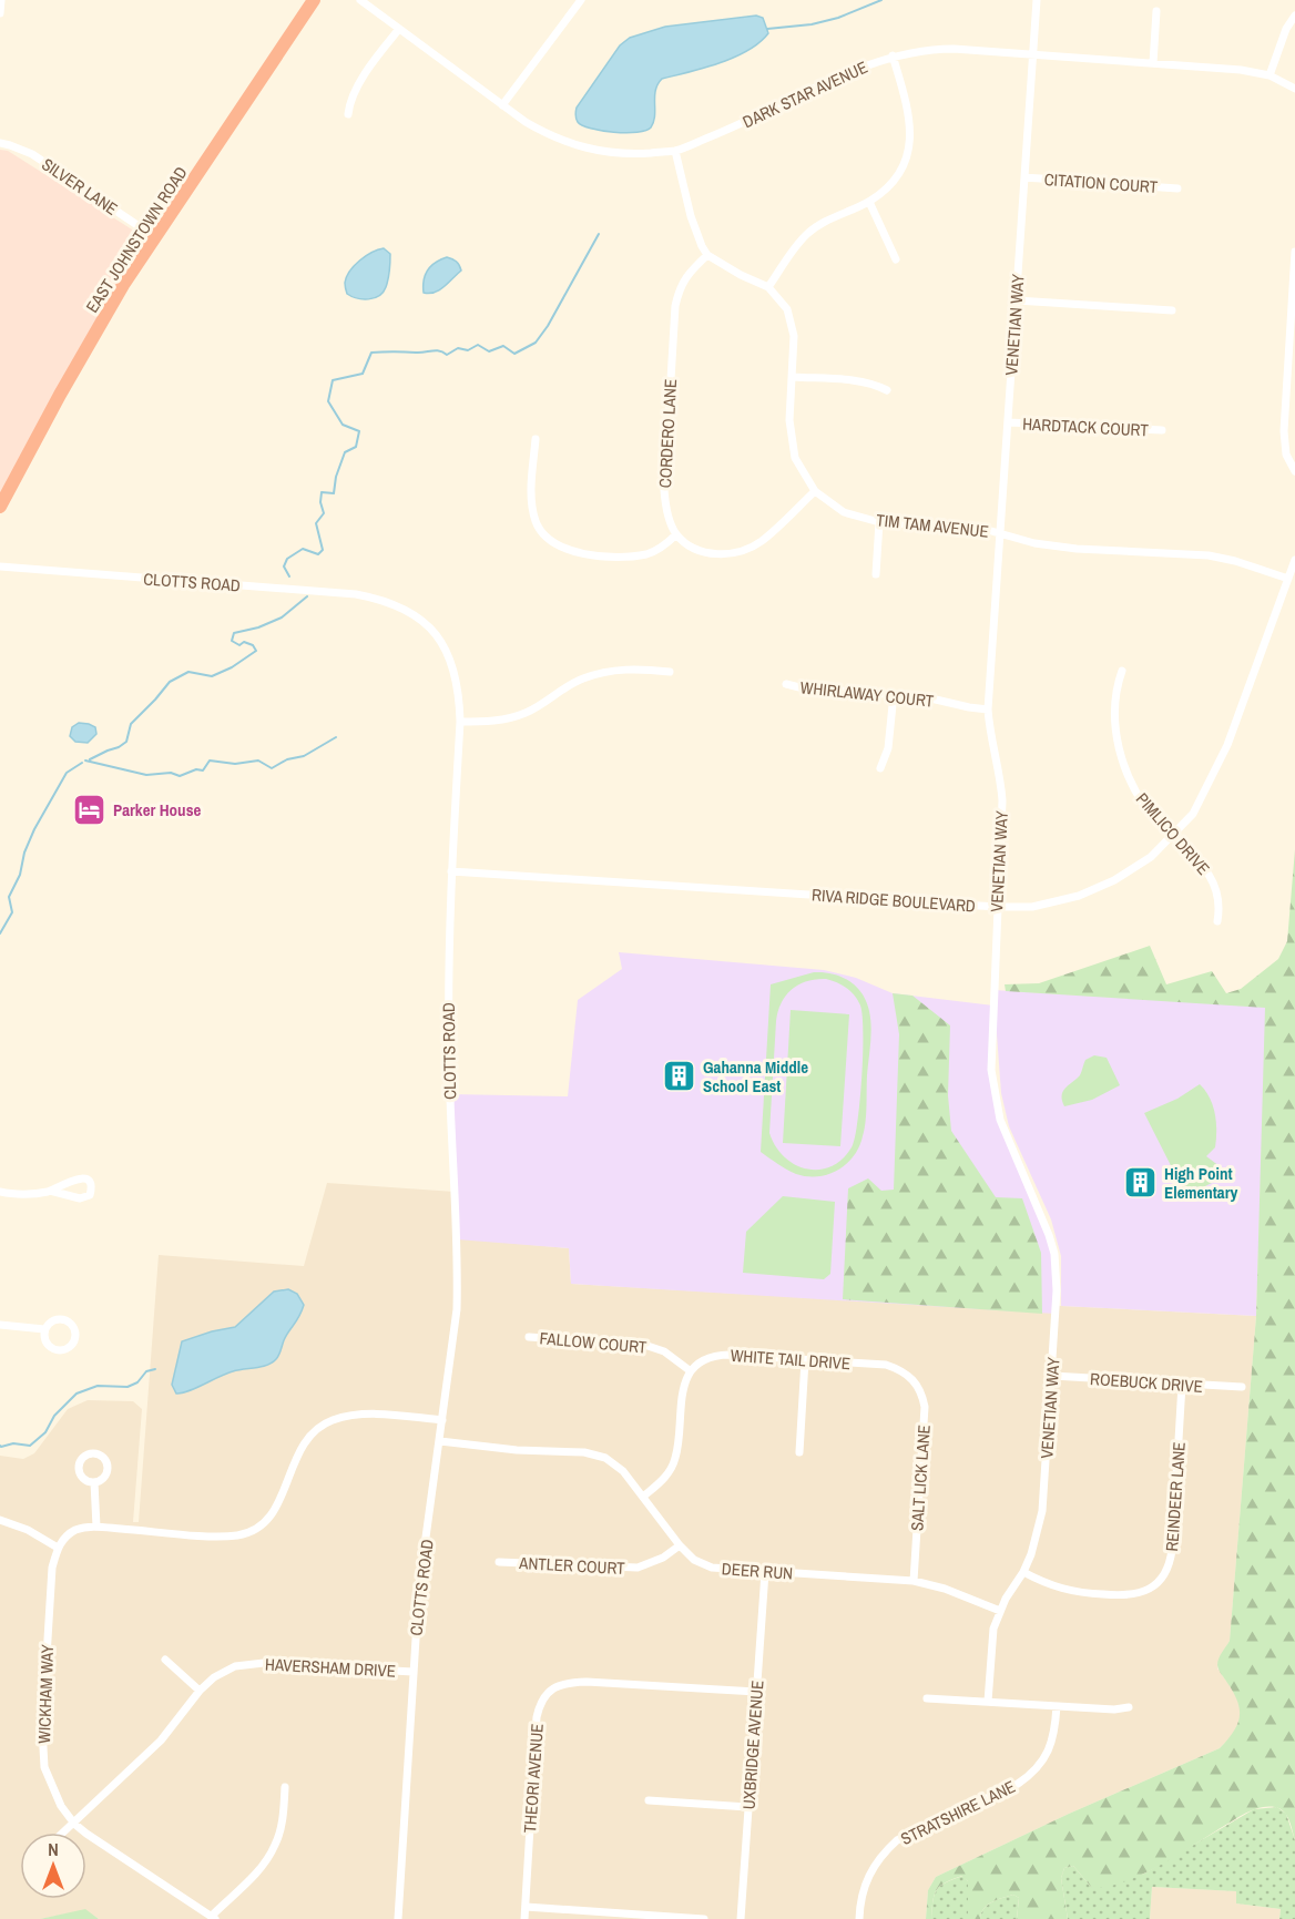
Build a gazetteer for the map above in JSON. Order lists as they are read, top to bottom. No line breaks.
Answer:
{"streets":{"highway":["EAST JOHNSTOWN ROAD"],"street":["DARK STAR AVENUE","CITATION COURT","SILVER LANE","VENETIAN WAY","HARDTACK COURT","CORDERO LANE","TIM TAM AVENUE","CLOTTS ROAD","WHIRLAWAY COURT","PIMLICO DRIVE","RIVA RIDGE BOULEVARD","FALLOW COURT","WHITE TAIL DRIVE","ROEBUCK DRIVE","SALT LICK LANE","REINDEER LANE","ANTLER COURT","DEER RUN","HAVERSHAM DRIVE","WICKHAM WAY","UXBRIDGE AVENUE","THEORI AVENUE","STRATSHIRE LANE"]},"crossings":[["DARK STAR AVENUE","VENETIAN WAY"],["CITATION COURT","VENETIAN WAY"],["SILVER LANE","EAST JOHNSTOWN ROAD"],["VENETIAN WAY","HARDTACK COURT"],["VENETIAN WAY","TIM TAM AVENUE"],["VENETIAN WAY","WHIRLAWAY COURT"],["VENETIAN WAY","RIVA RIDGE BOULEVARD"],["VENETIAN WAY","ROEBUCK DRIVE"],["VENETIAN WAY","REINDEER LANE"],["VENETIAN WAY","DEER RUN"],["CORDERO LANE","TIM TAM AVENUE"],["TIM TAM AVENUE","RIVA RIDGE BOULEVARD"],["CLOTTS ROAD","RIVA RIDGE BOULEVARD"],["CLOTTS ROAD","DEER RUN"],["CLOTTS ROAD","HAVERSHAM DRIVE"],["PIMLICO DRIVE","RIVA RIDGE BOULEVARD"],["FALLOW COURT","WHITE TAIL DRIVE"],["WHITE TAIL DRIVE","SALT LICK LANE"],["ROEBUCK DRIVE","REINDEER LANE"],["SALT LICK LANE","DEER RUN"],["ANTLER COURT","DEER RUN"],["DEER RUN","UXBRIDGE AVENUE"],["HAVERSHAM DRIVE","WICKHAM WAY"],["UXBRIDGE AVENUE","THEORI AVENUE"]],"places":{"hotel":["Parker House"],"building":["Gahanna Middle School East","High Point Elementary"]},"north":"top"}
